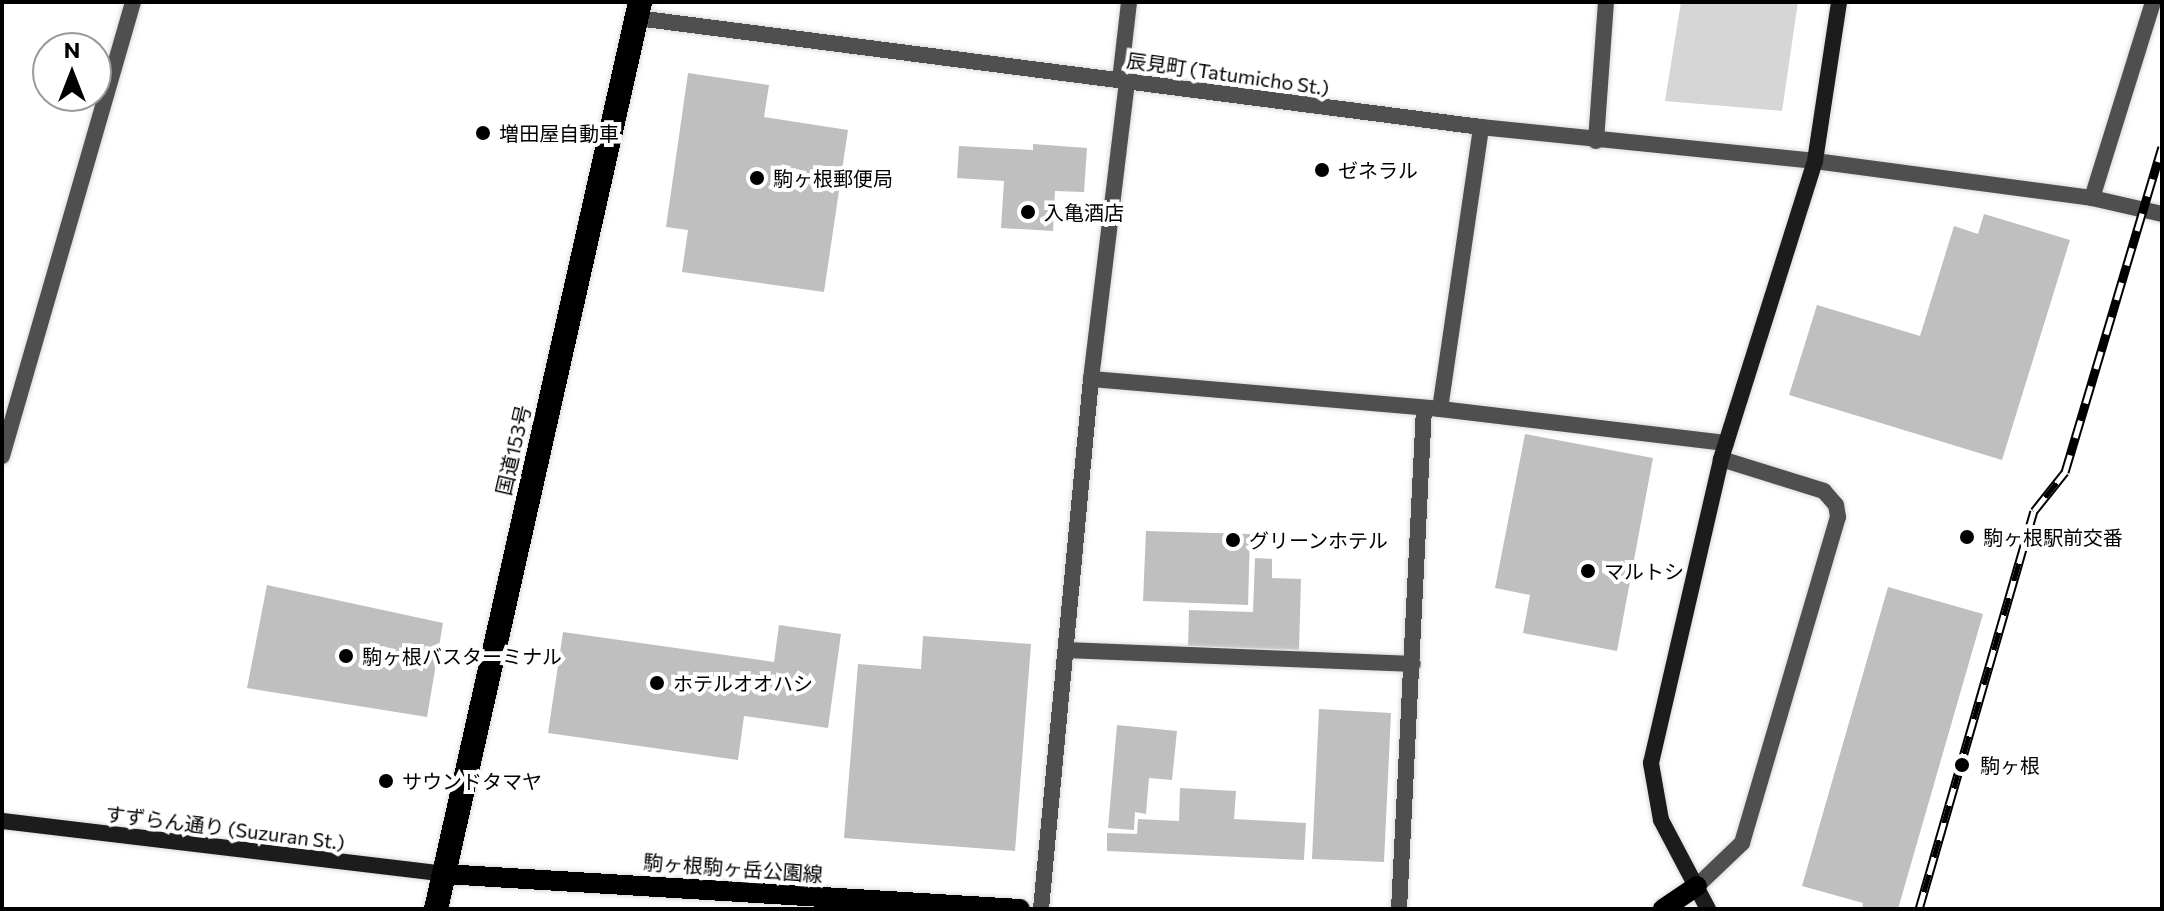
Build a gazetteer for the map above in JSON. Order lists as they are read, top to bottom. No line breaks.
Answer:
{"streets":{"highway":["国道153号"],"main road":["駒ヶ根駒ヶ岳公園線"],"street":["辰見町 (Tatumicho St.)","すずらん通り (Suzuran St.)"]},"crossings":[["辰見町 (Tatumicho St.)","国道153号"],["国道153号","すずらん通り (Suzuran St.)"],["国道153号","駒ヶ根駒ヶ岳公園線"],["すずらん通り (Suzuran St.)","駒ヶ根駒ヶ岳公園線"]],"places":["増田屋自動車","ゼネラル","駒ヶ根郵便局","入亀酒店","駒ヶ根駅前交番","グリーンホテル","マルトシ","駒ヶ根バスターミナル","ホテルオオハシ","駒ヶ根","サウンドタマヤ"],"north":"top"}
